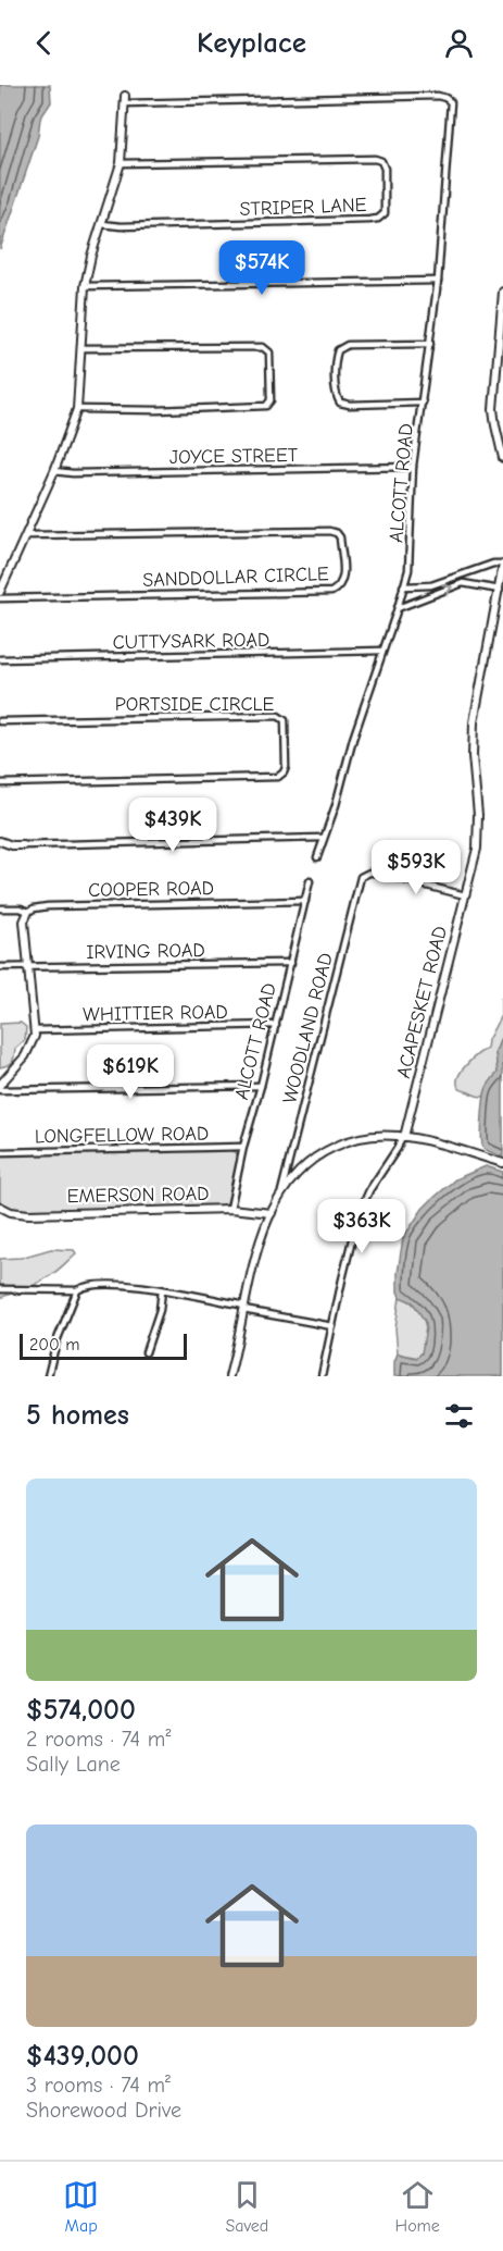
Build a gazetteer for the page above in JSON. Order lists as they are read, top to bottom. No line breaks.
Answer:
{"streets":{"main road":["ACAPESKET ROAD","EMERSON ROAD"],"street":["STRIPER LANE","JOYCE STREET","ALCOTT ROAD","SANDDOLLAR CIRCLE","CUTTYSARK ROAD","PORTSIDE CIRCLE","COOPER ROAD","IRVING ROAD","WHITTIER ROAD","WOODLAND ROAD","LONGFELLOW ROAD"]},"crossings":[["JOYCE STREET","ALCOTT ROAD"],["ALCOTT ROAD","CUTTYSARK ROAD"],["ALCOTT ROAD","COOPER ROAD"],["ALCOTT ROAD","IRVING ROAD"],["ALCOTT ROAD","WHITTIER ROAD"],["ALCOTT ROAD","LONGFELLOW ROAD"],["ALCOTT ROAD","EMERSON ROAD"],["ACAPESKET ROAD","WOODLAND ROAD"]],"scale_bar":"200 m","page":{"header":"Keyplace","price":["$574K","$439K","$593K","$619K","$363K"],"scale":"200 m","heading":"5 homes","list":[{"name":"$574,000","note":"2 rooms · 74 m² · Sally Lane"},{"name":"$439,000","note":"3 rooms · 74 m² · Shorewood Drive"}],"tabs":["Map","Saved","Home"]}}
